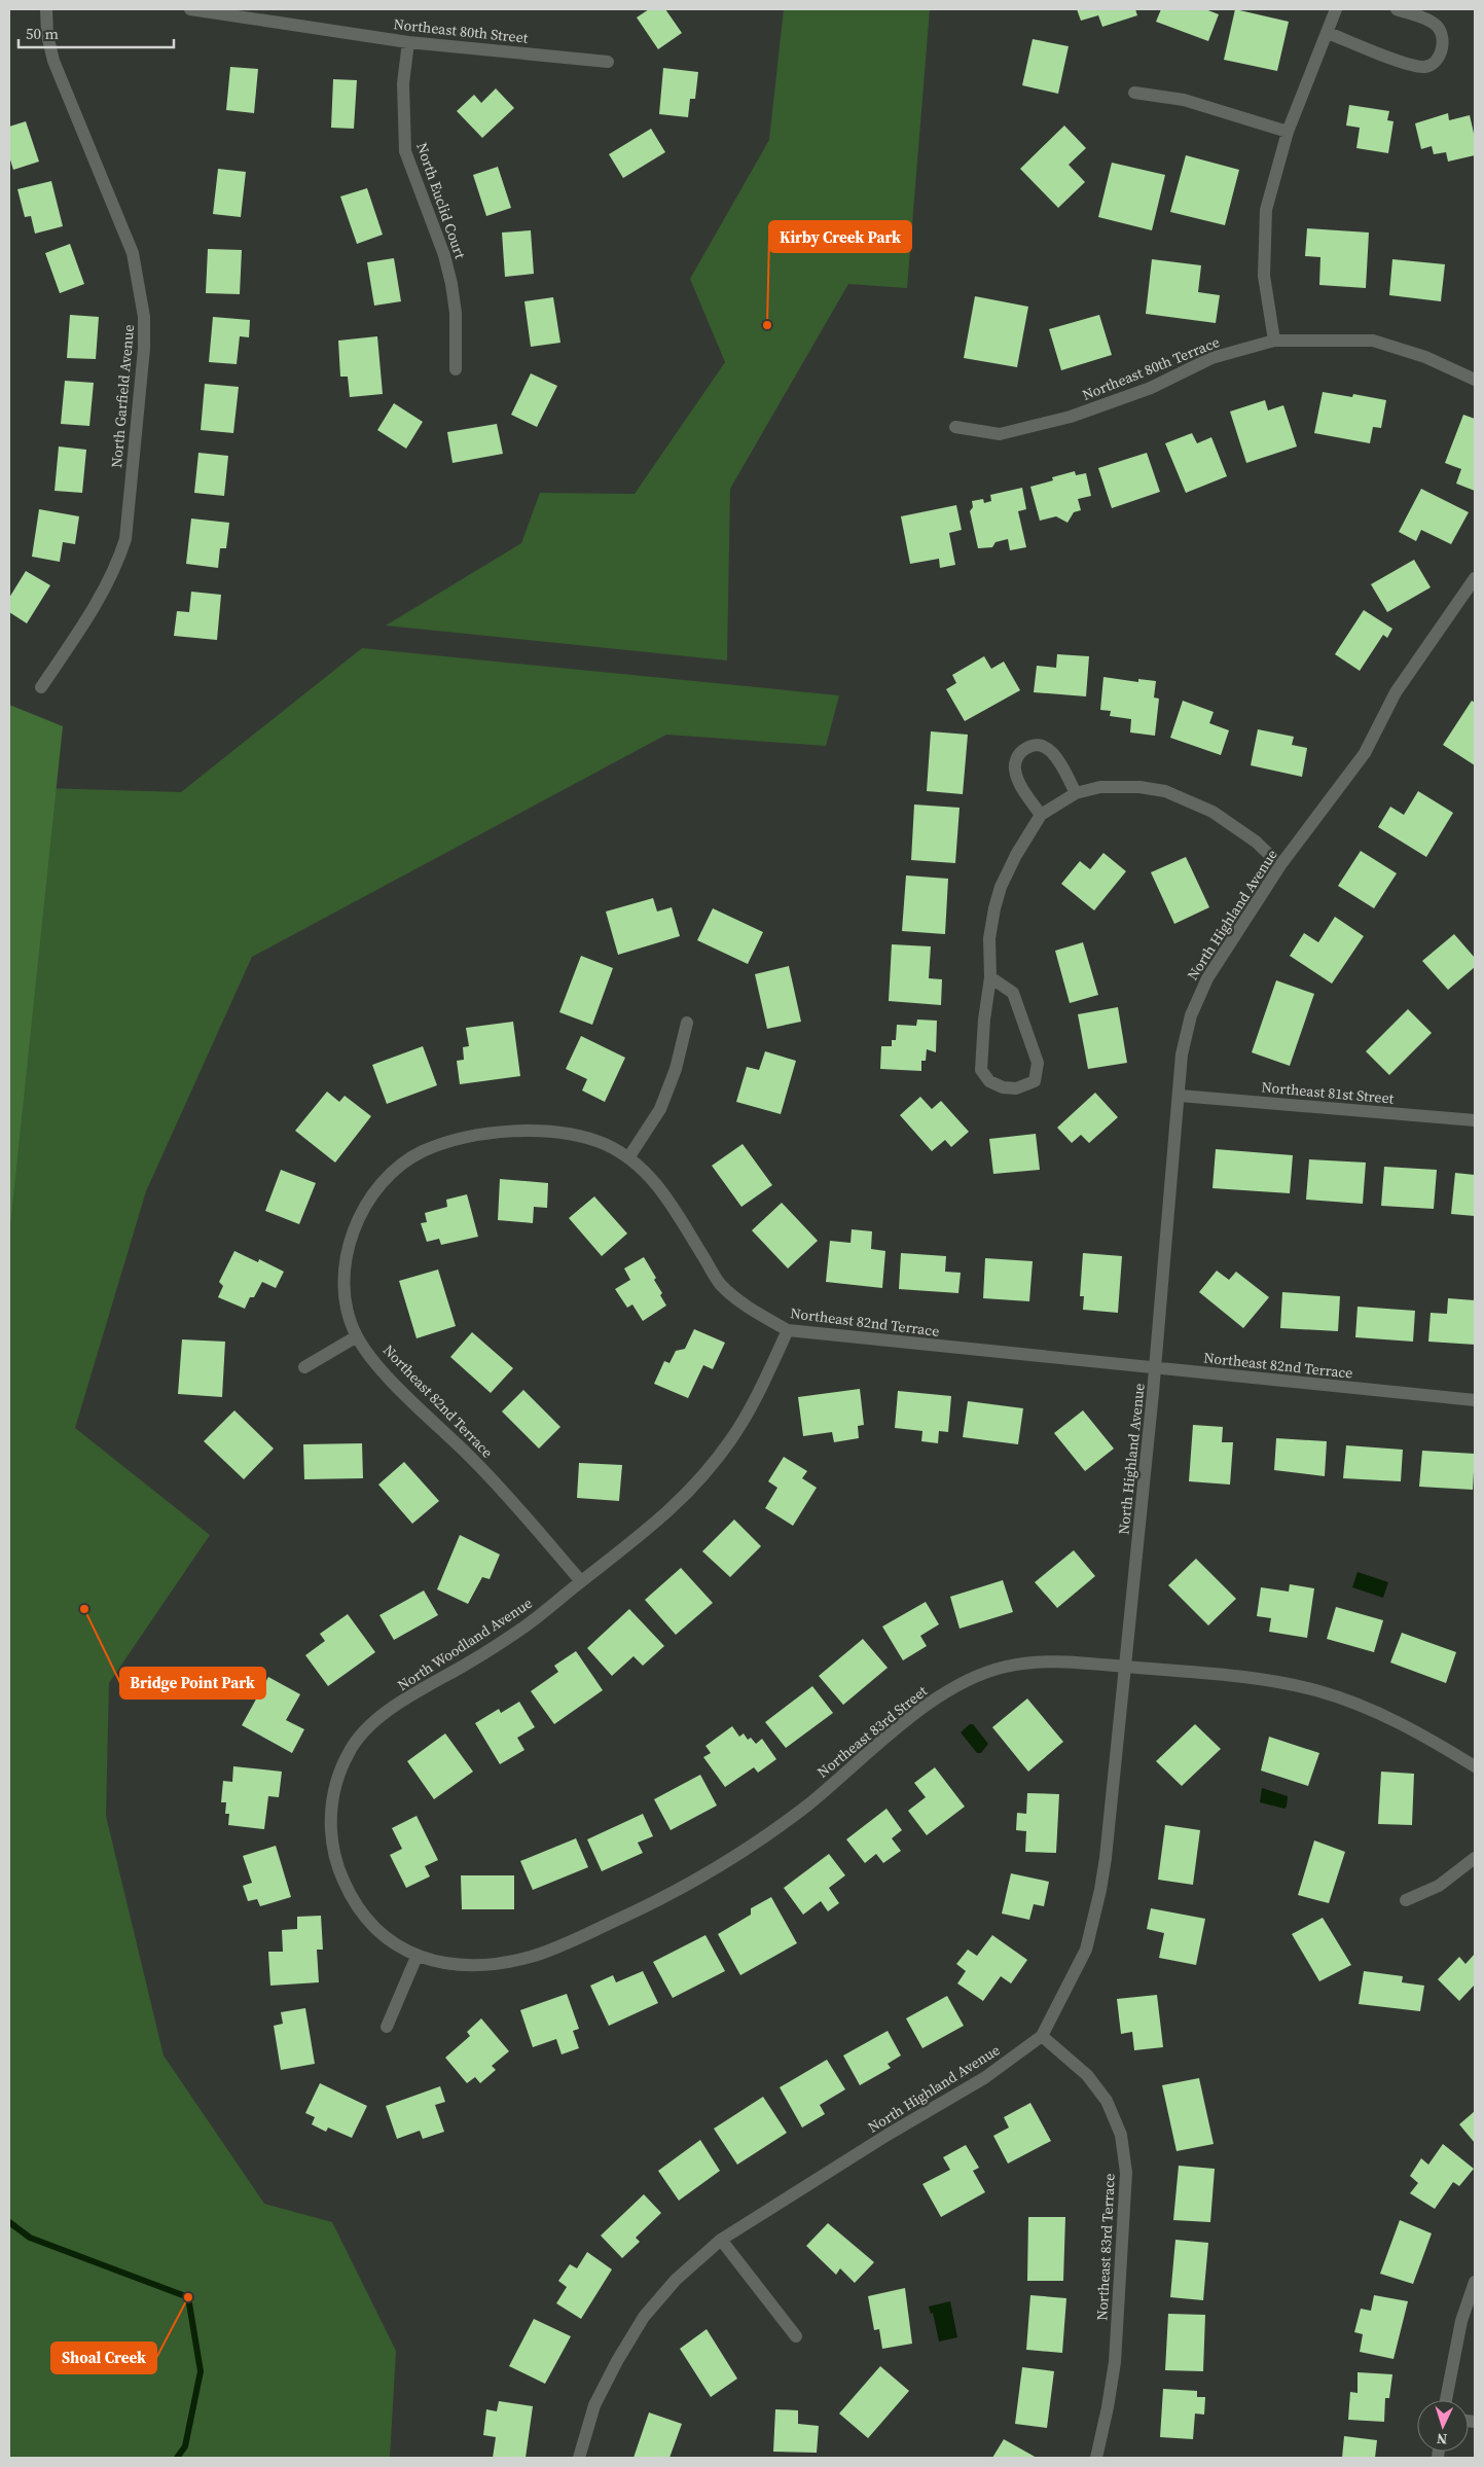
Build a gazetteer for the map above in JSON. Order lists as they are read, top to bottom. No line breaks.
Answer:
{"streets":{"street":["Northeast 80th Street","North Euclid Court","Northeast 80th Terrace","North Garfield Avenue","North Highland Avenue","Northeast 81st Street","Northeast 82nd Terrace","North Woodland Avenue","Northeast 83rd Street","Northeast 83rd Terrace"]},"crossings":[["Northeast 80th Street","North Euclid Court"],["North Highland Avenue","Northeast 81st Street"],["North Highland Avenue","Northeast 82nd Terrace"],["North Highland Avenue","Northeast 83rd Street"],["North Highland Avenue","Northeast 83rd Terrace"],["Northeast 82nd Terrace","North Woodland Avenue"],["North Woodland Avenue","Northeast 83rd Street"]],"places":["Kirby Creek Park","Bridge Point Park","Shoal Creek"],"scale_bar":"50 m","north":"bottom"}
